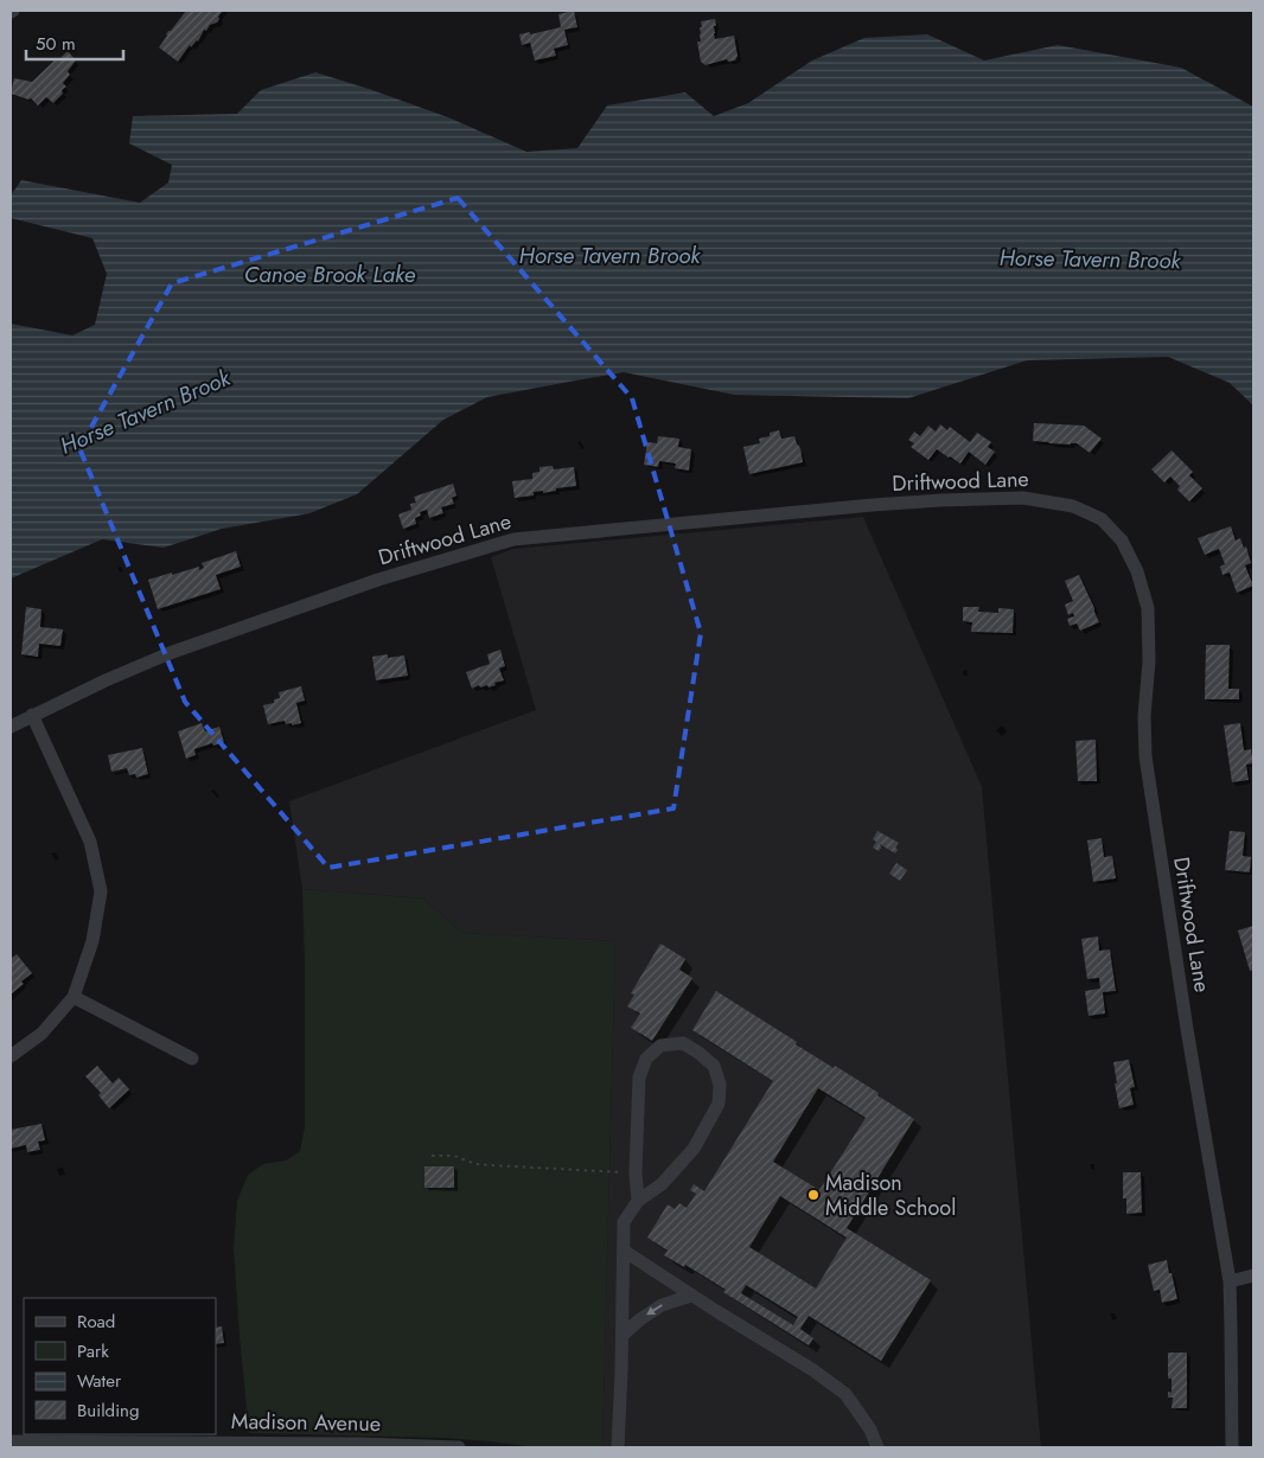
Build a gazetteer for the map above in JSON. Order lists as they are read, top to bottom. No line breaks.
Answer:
{"streets":{"street":["Driftwood Lane","Madison Avenue"]},"water":["Horse Tavern Brook","Canoe Brook Lake"],"places":["Madison Middle School"],"legend":["Road","Park","Water","Building"],"scale_bar":"50 m"}
